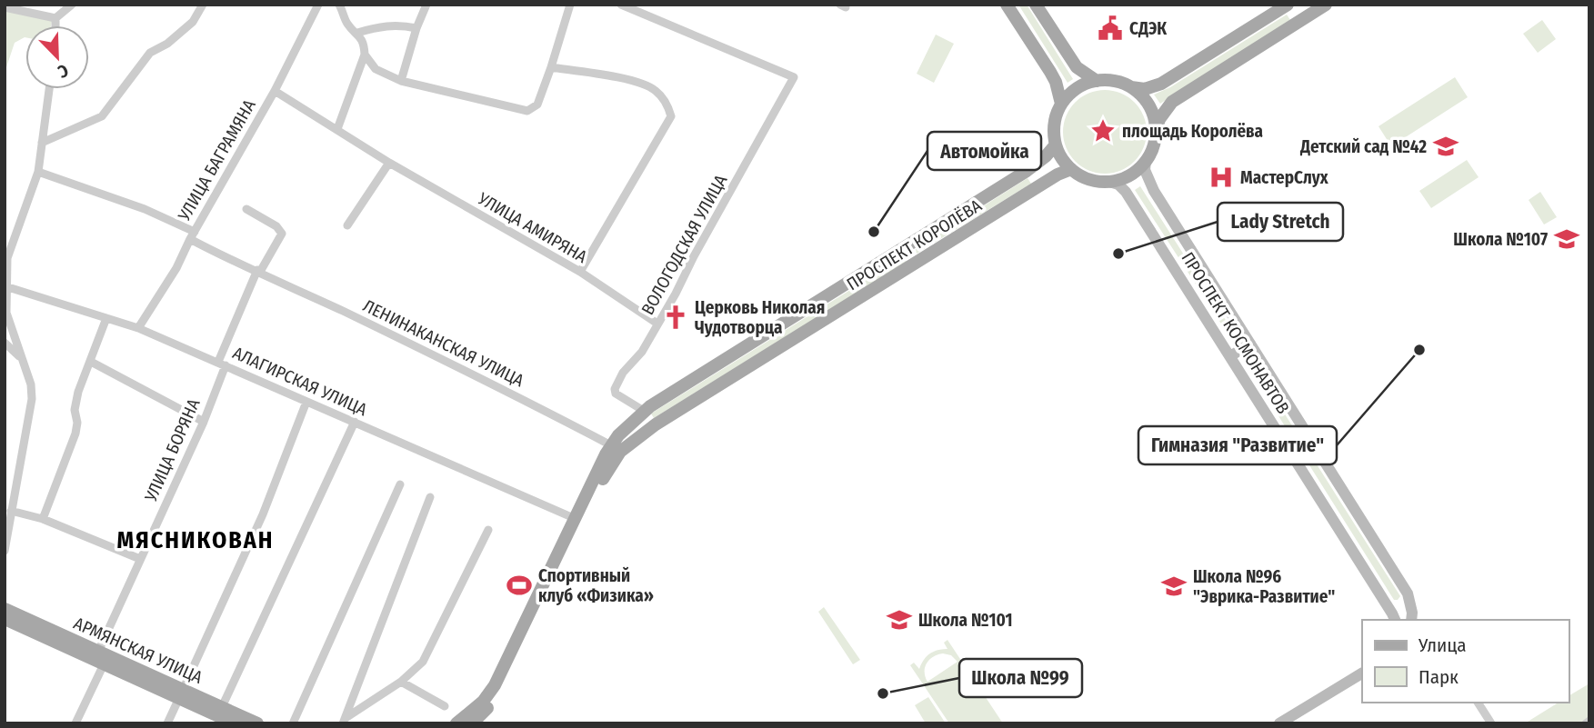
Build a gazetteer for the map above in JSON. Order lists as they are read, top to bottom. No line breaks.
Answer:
{"streets":{"main road":["ПРОСПЕКТ КОРОЛЁВА","ПРОСПЕКТ КОСМОНАВТОВ","АРМЯНСКАЯ УЛИЦА"],"street":["УЛИЦА БАГРАМЯНА","УЛИЦА АМИРЯНА","ВОЛОГОДСКАЯ УЛИЦА","ЛЕНИНАКАНСКАЯ УЛИЦА","АЛАГИРСКАЯ УЛИЦА","УЛИЦА БОРЯНА"]},"crossings":[["УЛИЦА БАГРАМЯНА","УЛИЦА АМИРЯНА"],["УЛИЦА БАГРАМЯНА","ЛЕНИНАКАНСКАЯ УЛИЦА"],["УЛИЦА БАГРАМЯНА","АЛАГИРСКАЯ УЛИЦА"],["УЛИЦА АМИРЯНА","ВОЛОГОДСКАЯ УЛИЦА"],["ВОЛОГОДСКАЯ УЛИЦА","ПРОСПЕКТ КОРОЛЁВА"],["ПРОСПЕКТ КОРОЛЁВА","ПРОСПЕКТ КОСМОНАВТОВ"],["ПРОСПЕКТ КОРОЛЁВА","ЛЕНИНАКАНСКАЯ УЛИЦА"],["ПРОСПЕКТ КОРОЛЁВА","АЛАГИРСКАЯ УЛИЦА"],["ЛЕНИНАКАНСКАЯ УЛИЦА","УЛИЦА БОРЯНА"],["АЛАГИРСКАЯ УЛИЦА","УЛИЦА БОРЯНА"],["УЛИЦА БОРЯНА","АРМЯНСКАЯ УЛИЦА"]],"districts":["МЯСНИКОВАН"],"places":{"public building":["СДЭК"],"place":["площадь Королёва"],"school or university":["Детский сад №42","Школа №107","Школа №96 \"Эврика-Развитие\"","Школа №101"],"hospital":["МастерСлух"],"other":["Автомойка","Lady Stretch","Гимназия \"Развитие\"","Школа №99"],"church":["Церковь Николая Чудотворца"],"sports":["Спортивный клуб «Физика»"]},"legend":["Улица","Парк"],"north":"bottom right"}
